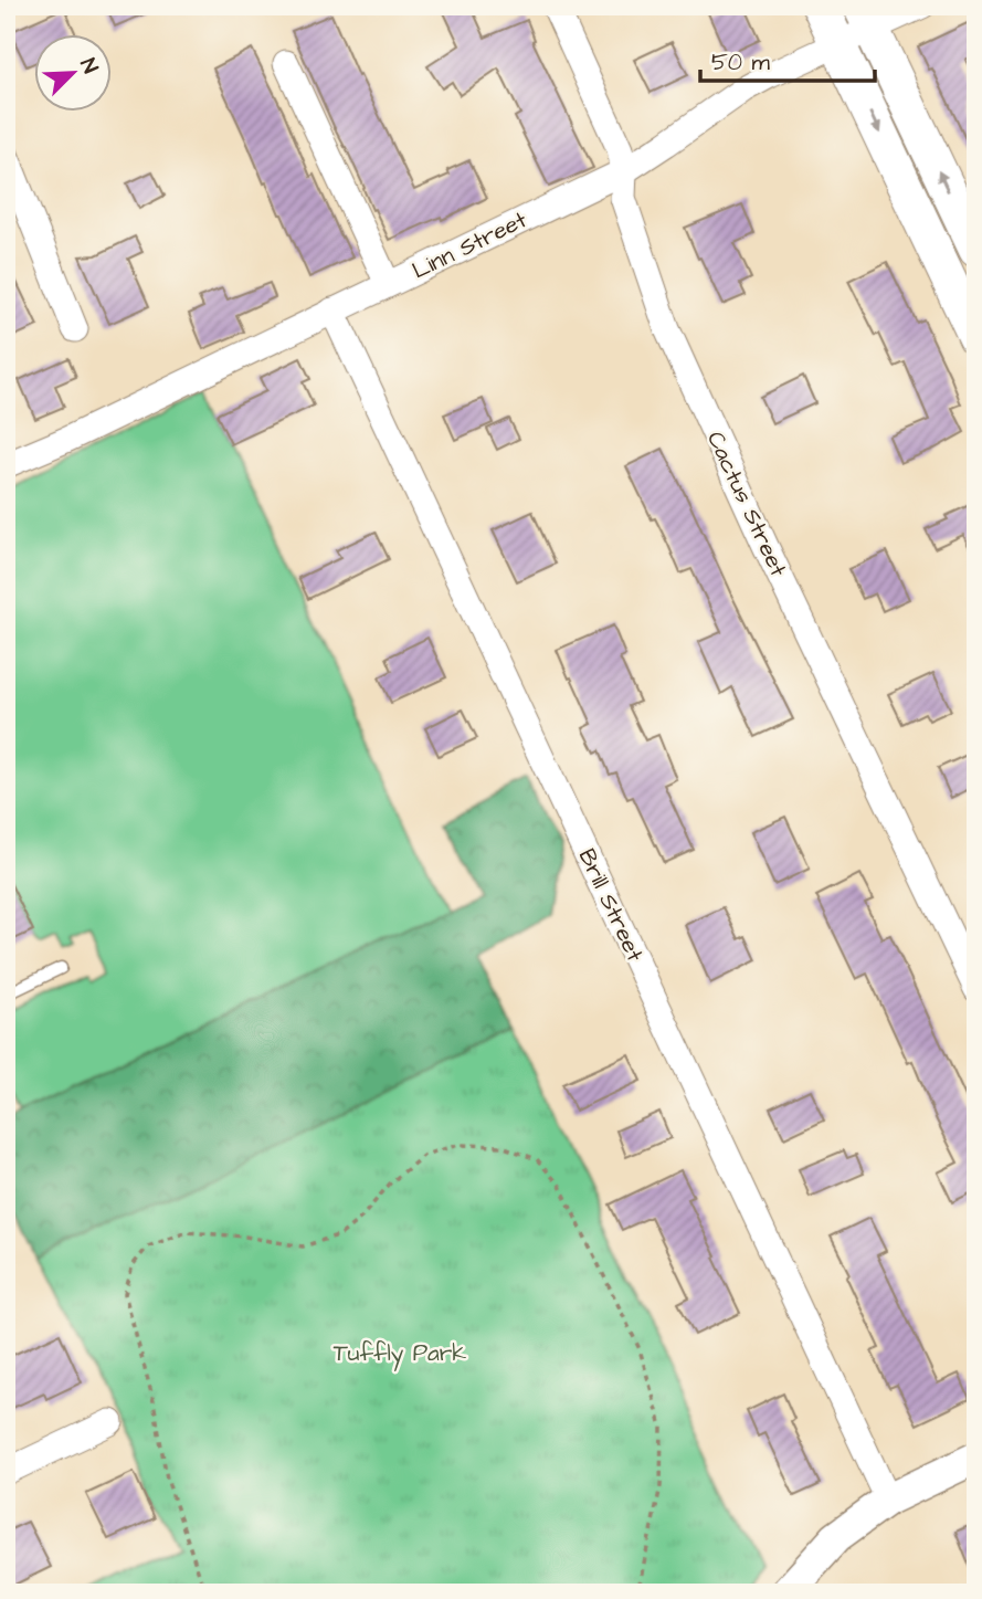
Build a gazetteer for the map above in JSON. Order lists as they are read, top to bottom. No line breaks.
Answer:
{"streets":{"street":["Linn Street","Cactus Street","Brill Street"]},"crossings":[["Linn Street","Cactus Street"],["Linn Street","Brill Street"]],"parks":["Tuffly Park"],"scale_bar":"50 m","north":"top right"}
